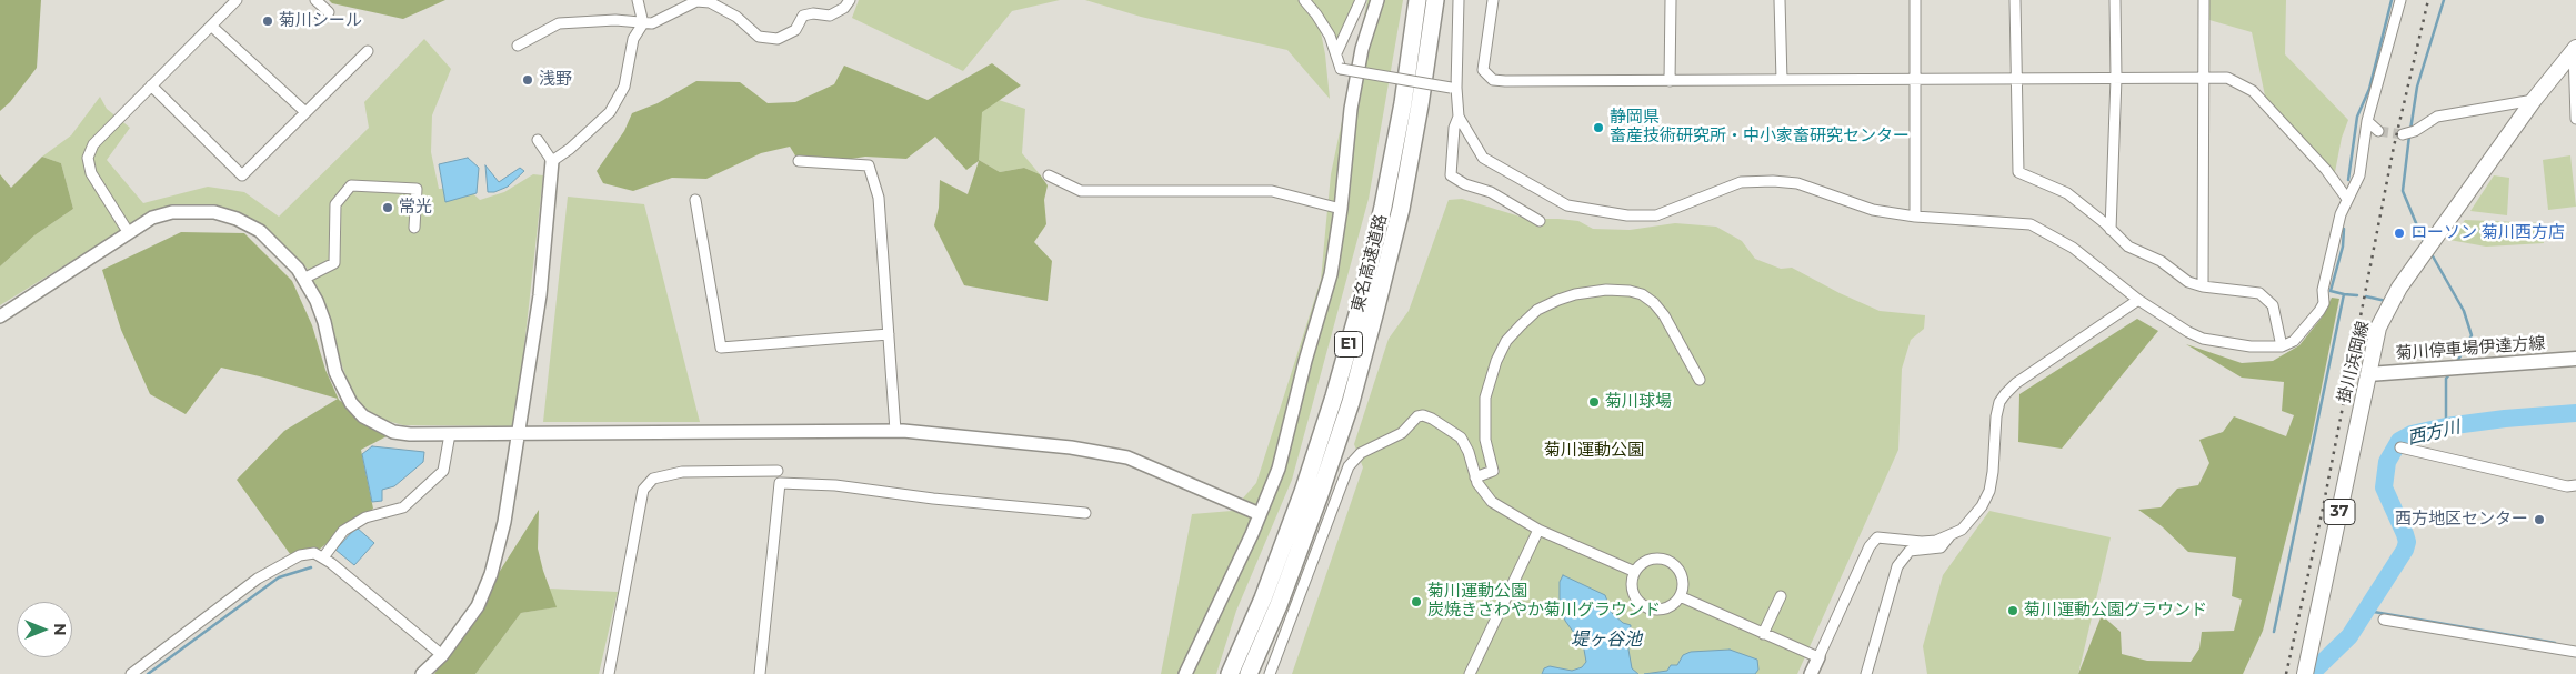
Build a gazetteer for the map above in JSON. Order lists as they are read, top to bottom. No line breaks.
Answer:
{"streets":{"highway":["東名高速道路","E1"],"main road":["菊川停車場伊達方線","掛川浜岡線","37"]},"crossings":[["菊川停車場伊達方線","掛川浜岡線"]],"water":["西方川","堤ヶ谷池"],"parks":["菊川運動公園"],"places":["菊川シール","浅野","静岡県 畜産技術研究所・中小家畜研究センター","常光","ローソン 菊川西方店","菊川球場","西方地区センター","菊川運動公園 炭焼きさわやか菊川グラウンド","菊川運動公園グラウンド"],"north":"right"}
